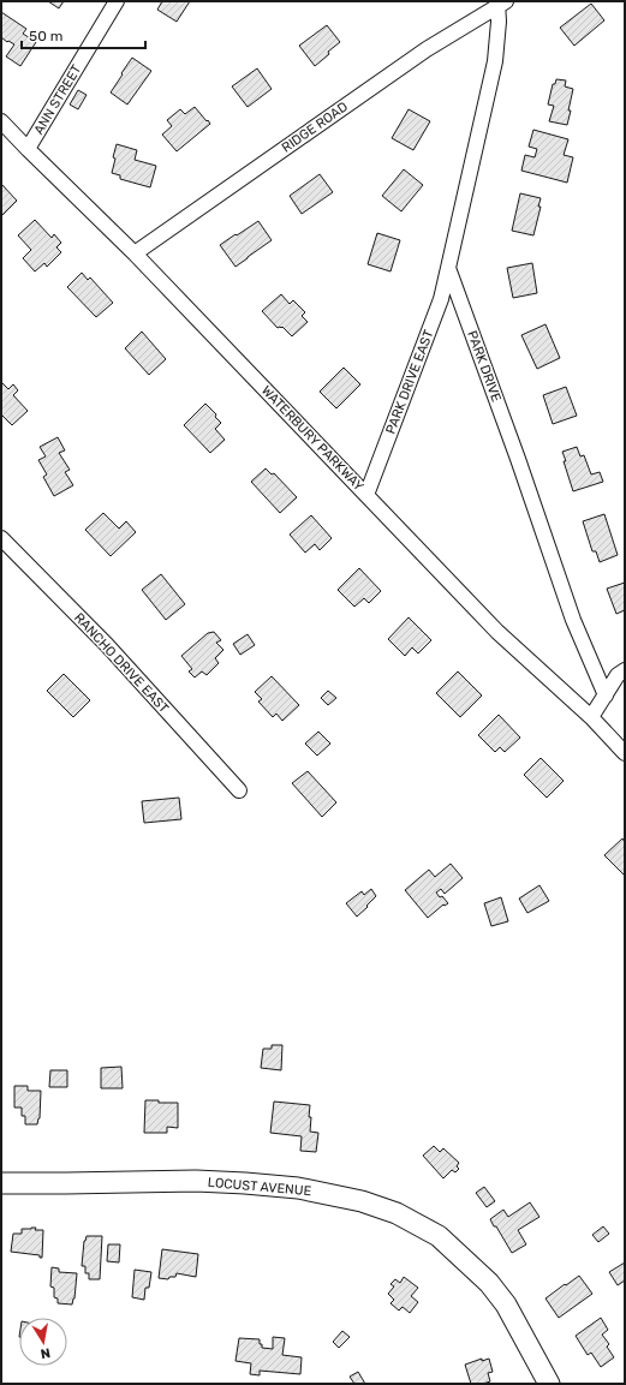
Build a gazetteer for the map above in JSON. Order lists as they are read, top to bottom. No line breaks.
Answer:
{"streets":{"street":["ANN STREET","RIDGE ROAD","PARK DRIVE","PARK DRIVE EAST","WATERBURY PARKWAY","RANCHO DRIVE EAST","LOCUST AVENUE"]},"crossings":[["ANN STREET","WATERBURY PARKWAY"],["RIDGE ROAD","WATERBURY PARKWAY"],["PARK DRIVE","PARK DRIVE EAST"],["PARK DRIVE EAST","WATERBURY PARKWAY"]],"scale_bar":"50 m","north":"bottom"}
